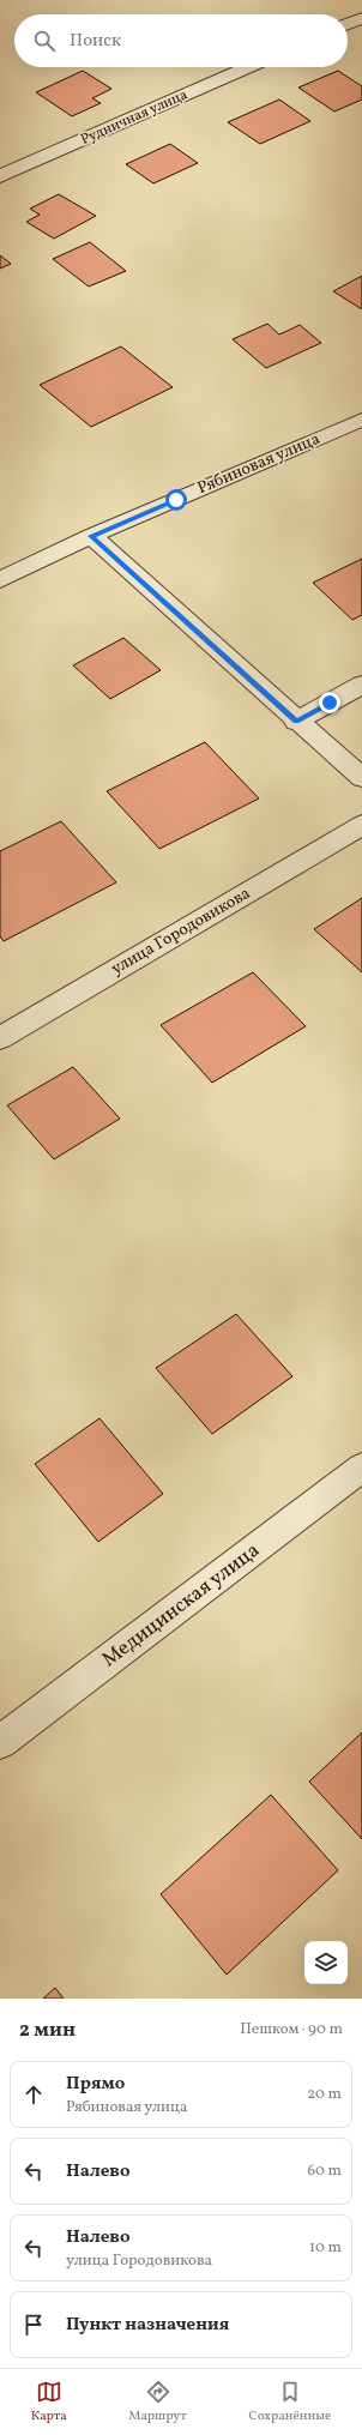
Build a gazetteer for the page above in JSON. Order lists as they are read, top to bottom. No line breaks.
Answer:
{"streets":{"street":["Рудничная улица","Рябиновая улица","улица Городовикова","Медицинская улица"]},"page":{"search":"Поиск","heading":["2 мин","Пешком · 90 m"],"list":[["Прямо","Рябиновая улица","20 m"],["Налево","60 m"],["Налево","улица Городовикова","10 m"],"Пункт назначения"],"nav":["Карта","Маршрут","Сохранённые"]}}
